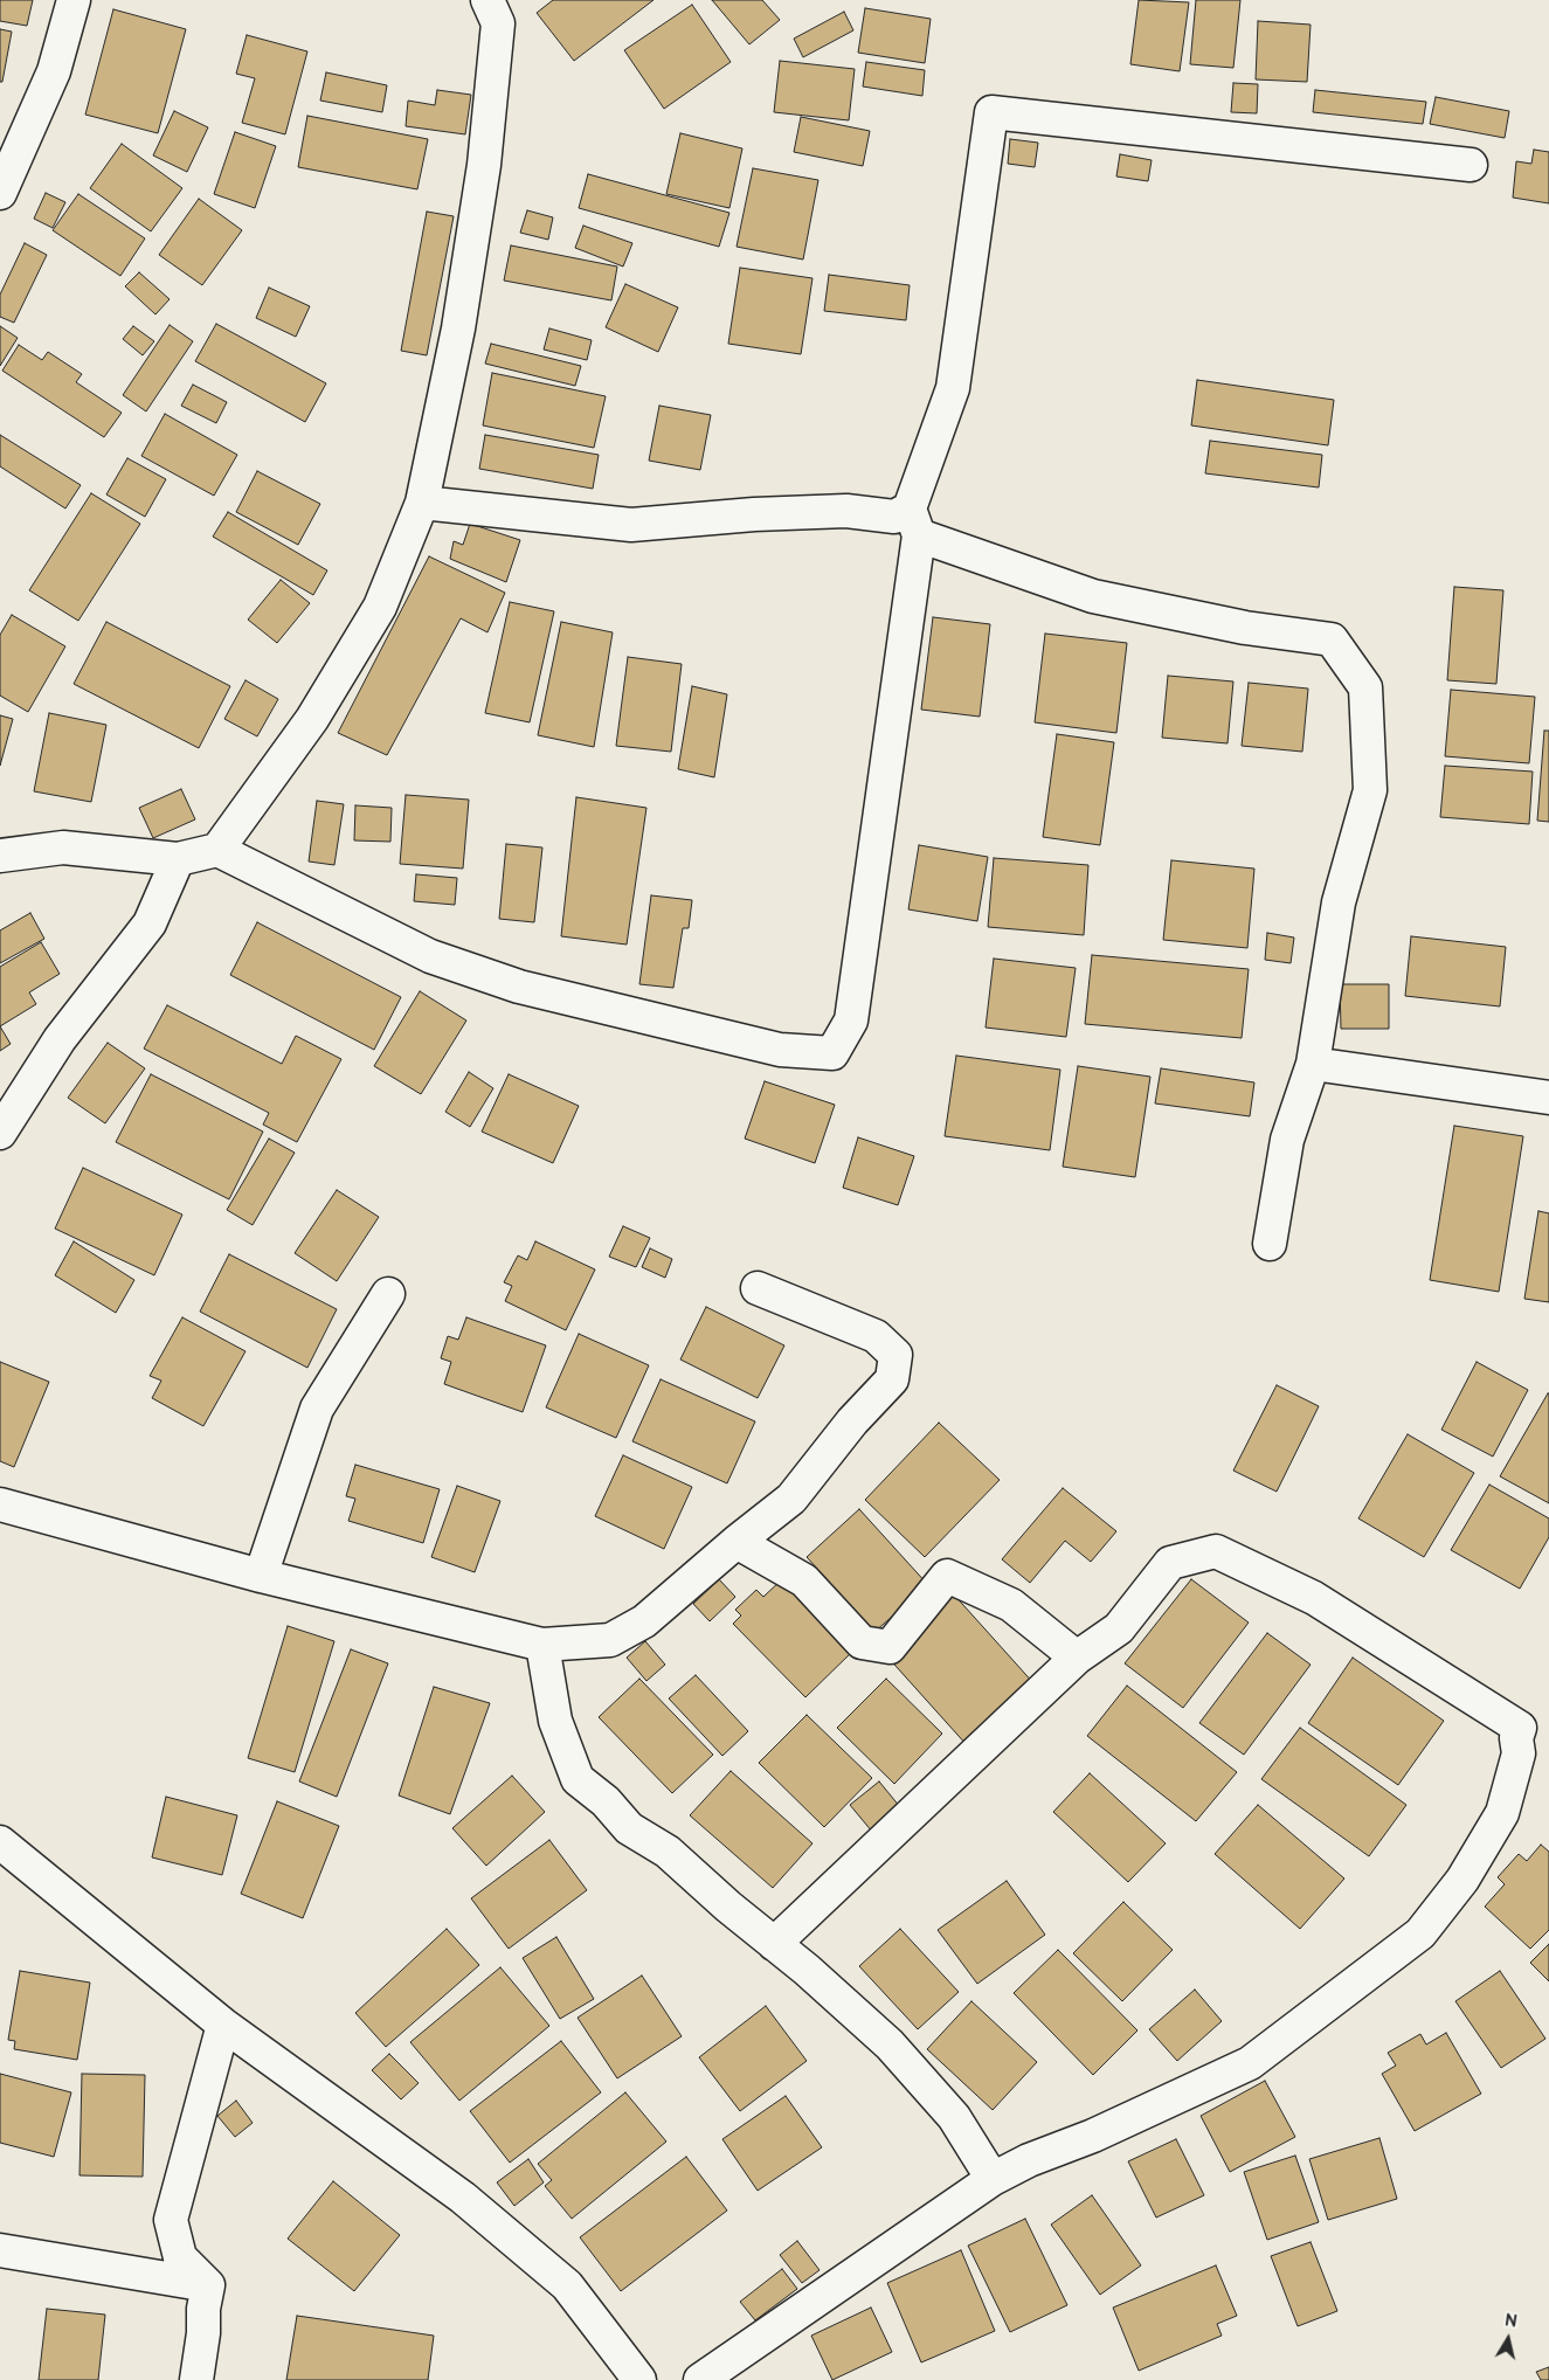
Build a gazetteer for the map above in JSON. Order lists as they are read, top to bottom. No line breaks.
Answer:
{"north":"top"}
